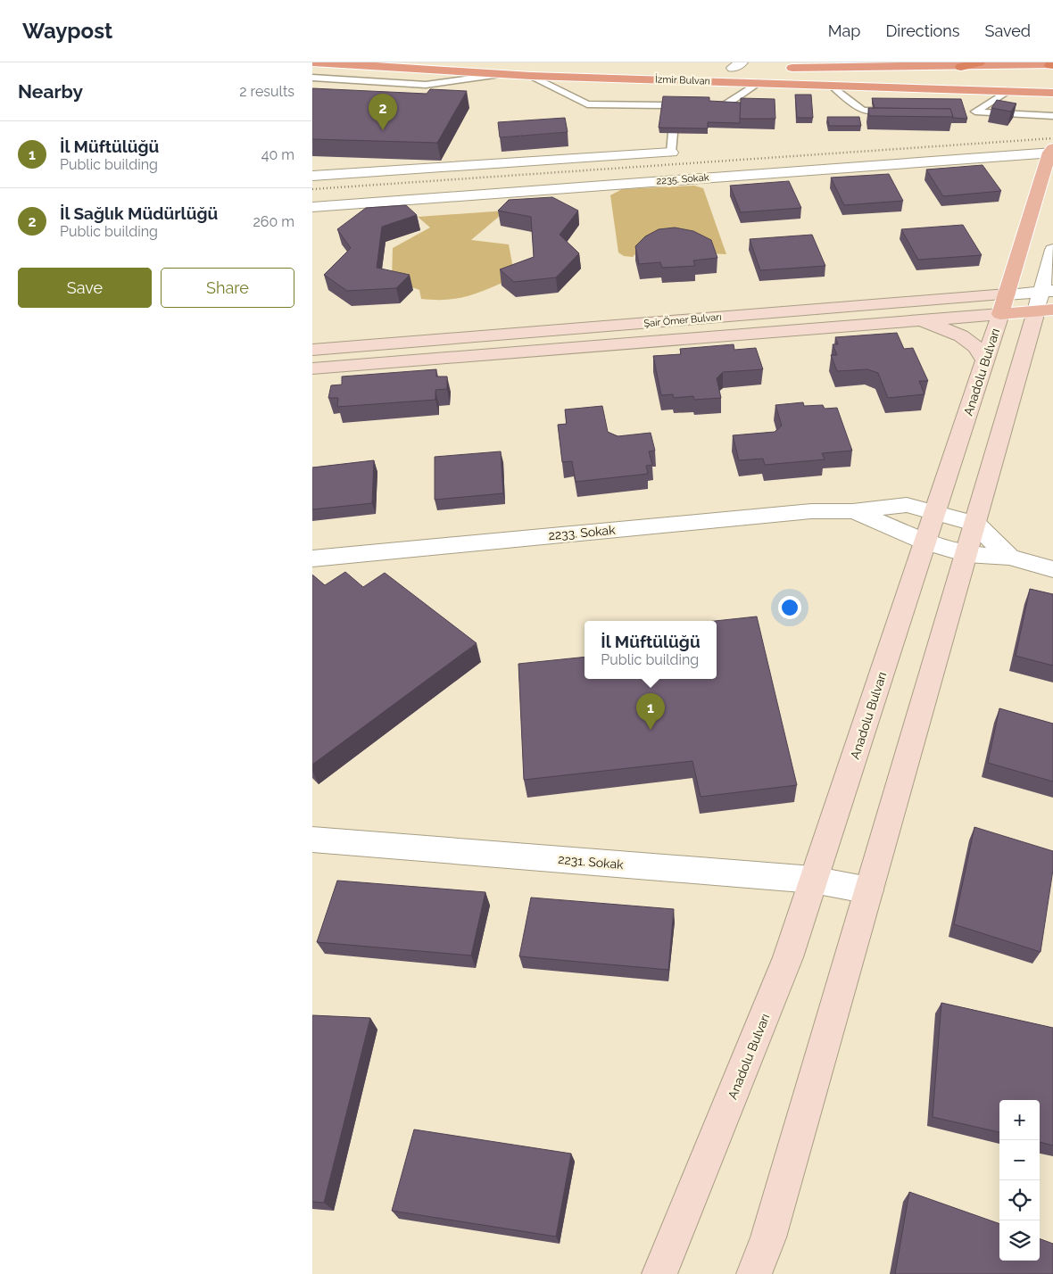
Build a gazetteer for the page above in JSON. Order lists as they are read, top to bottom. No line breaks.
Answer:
{"streets":{"highway":["İzmir Bulvarı"],"main road":["Şair Ömer Bulvarı","Anadolu Bulvarı"],"street":["2235. Sokak","2233. Sokak","2231. Sokak"]},"crossings":[["2235. Sokak","Anadolu Bulvarı"],["Şair Ömer Bulvarı","Anadolu Bulvarı"],["Anadolu Bulvarı","2233. Sokak"],["Anadolu Bulvarı","2231. Sokak"]],"page":{"header":"Waypost","nav":["Map","Directions","Saved"],"heading":["Nearby","2 results"],"pins":["2","1"],"list":[{"mark":"1","name":"İl Müftülüğü","note":"Public building","value":"40 m"},{"mark":"2","name":"İl Sağlık Müdürlüğü","note":"Public building","value":"260 m"}],"buttons":["Save","Share"],"popup":["İl Müftülüğü","Public building"],"map_buttons":["+","−"]}}
